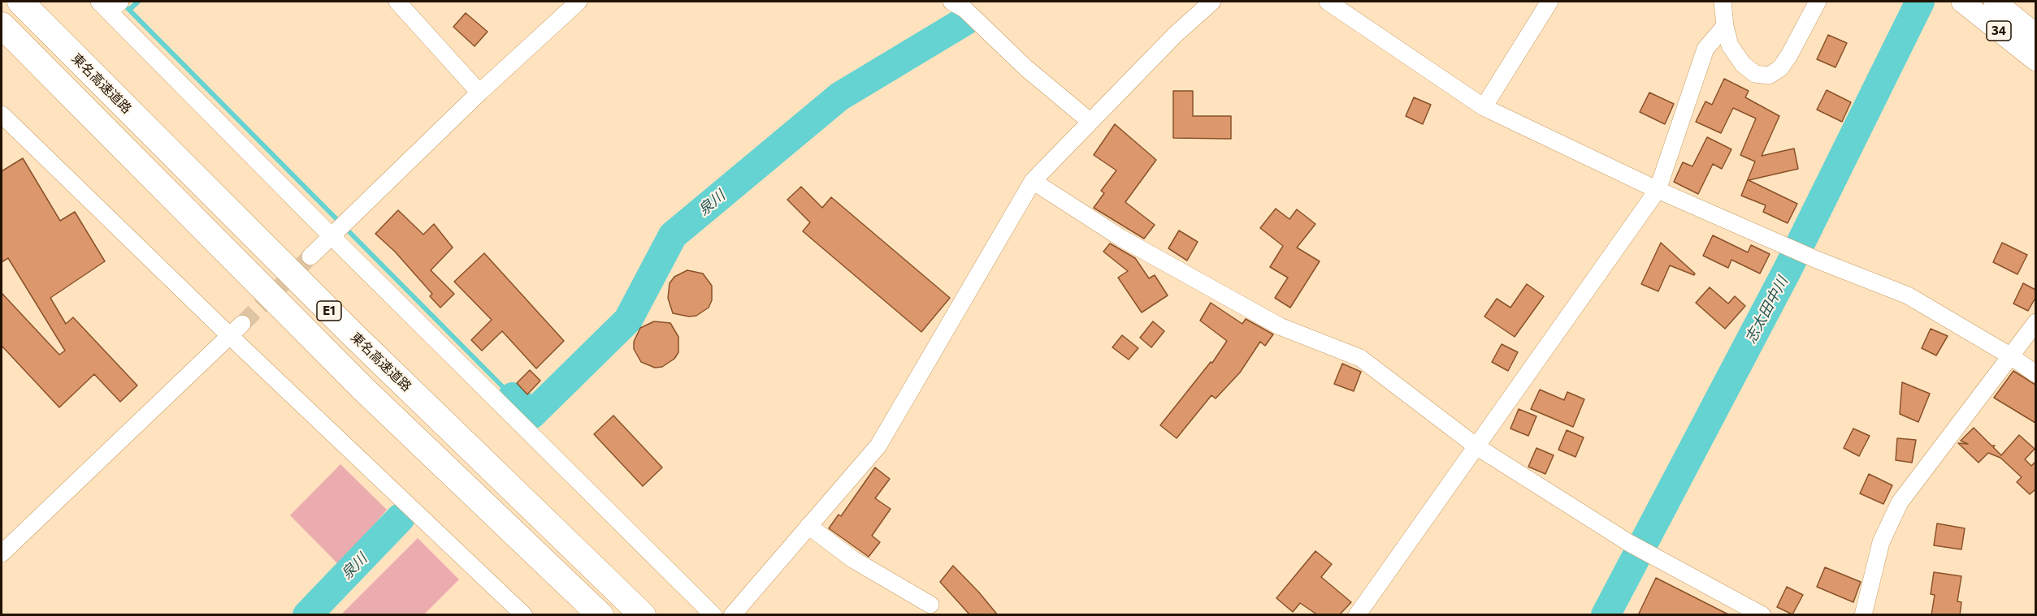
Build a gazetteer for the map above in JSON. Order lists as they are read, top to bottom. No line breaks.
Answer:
{"streets":{"highway":["東名高速道路","E1"],"main road":["34"]},"water":["泉川","志太田中川"]}
